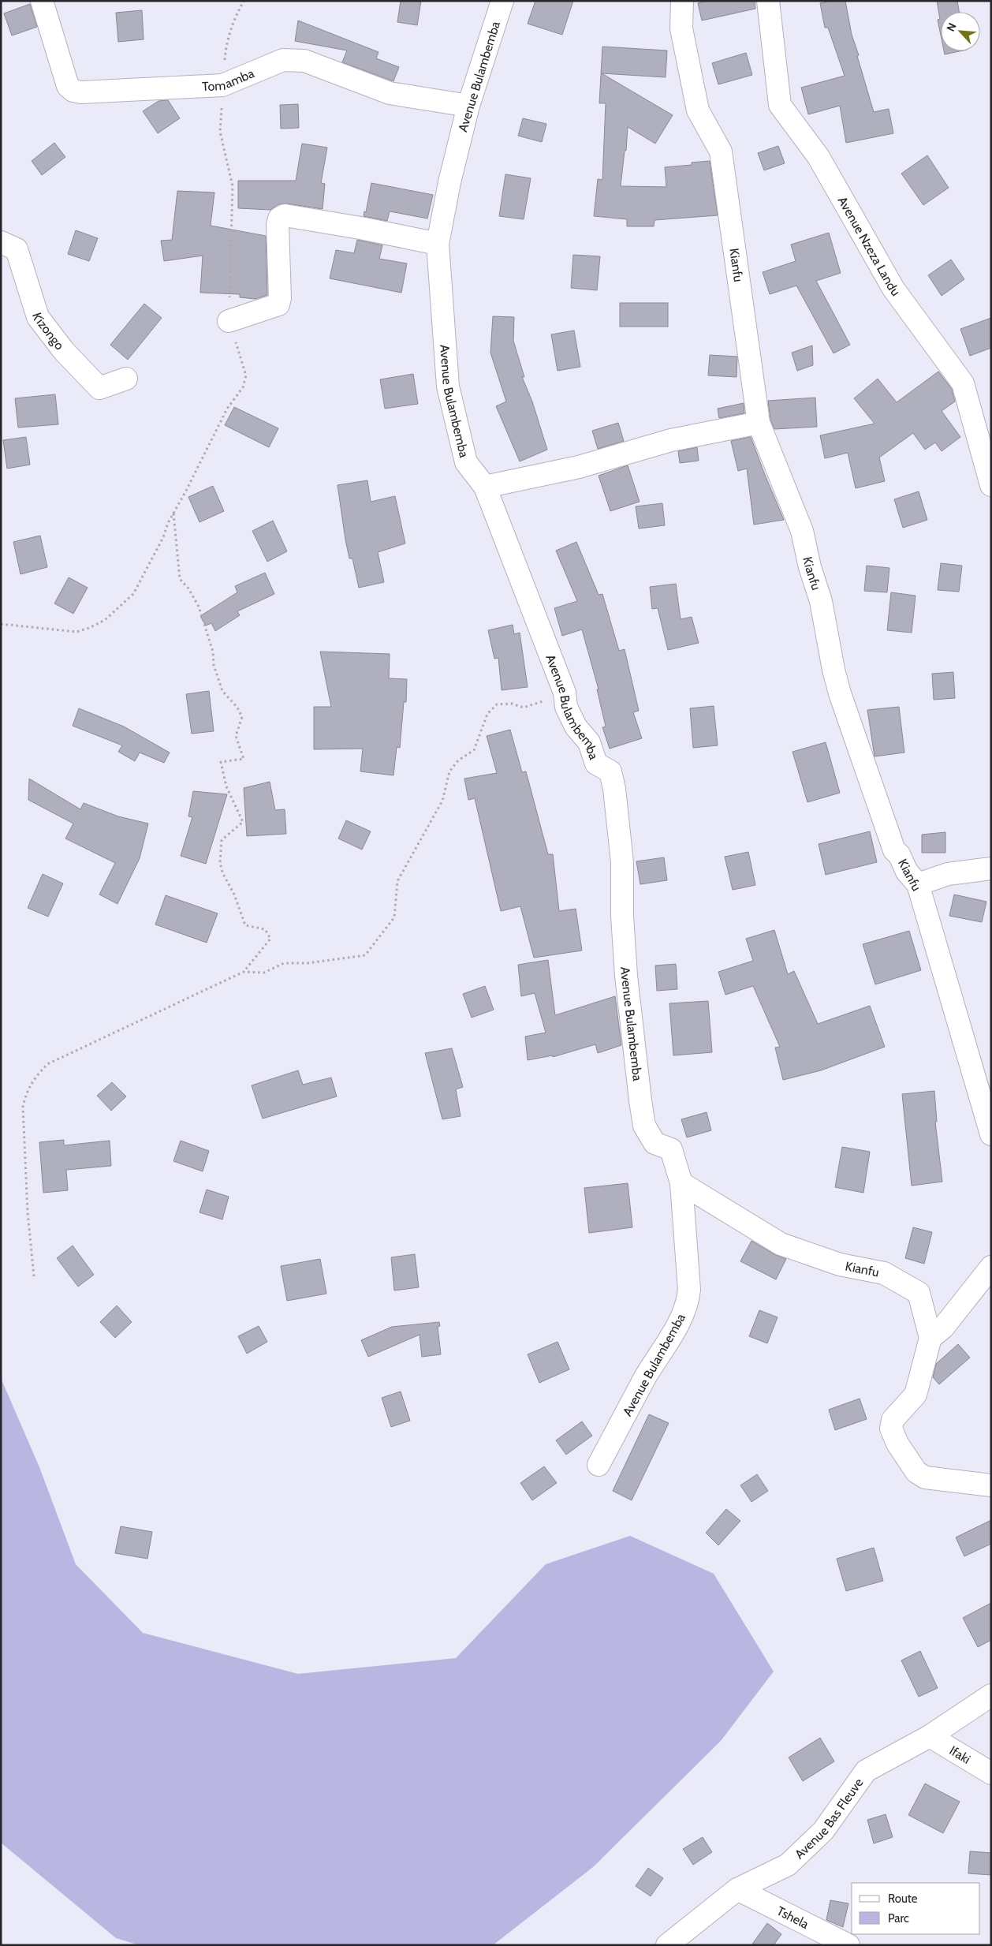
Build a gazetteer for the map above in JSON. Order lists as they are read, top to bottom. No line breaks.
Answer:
{"streets":{"street":["Avenue Bulambemba","Tomamba","Avenue Nzeza Landu","Kianfu","Kizongo","Ifaki","Avenue Bas Fleuve","Tshela"]},"crossings":[["Avenue Bulambemba","Tomamba"],["Avenue Bulambemba","Kianfu"],["Ifaki","Avenue Bas Fleuve"],["Avenue Bas Fleuve","Tshela"]],"legend":["Route","Parc"],"north":"top left"}
